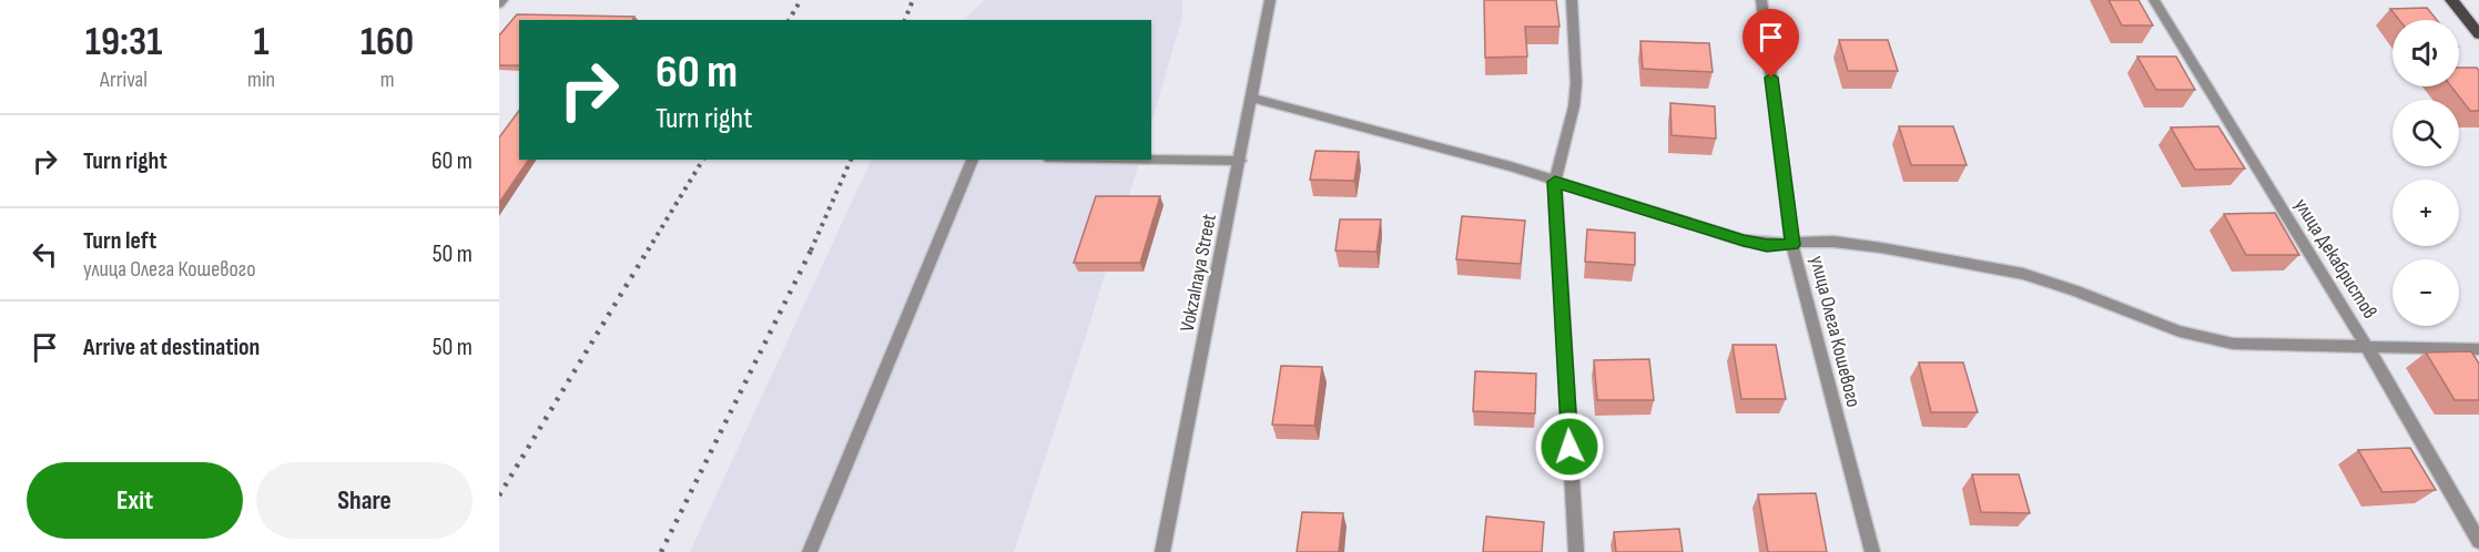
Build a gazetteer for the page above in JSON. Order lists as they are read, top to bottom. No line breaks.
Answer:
{"streets":{"street":["улица Декабристов","Vokzalnaya Street","улица Олега Кошевого"]},"page":{"eta":["19:31","Arrival","1","min","160","m"],"map_buttons":["+","−"],"turn":["60 m","Turn right"],"list":[{"name":"Turn right","value":"60 m"},{"name":"Turn left","note":"улица Олега Кошевого","value":"50 m"},{"name":"Arrive at destination","value":"50 m"}],"buttons":["Exit","Share"]}}
